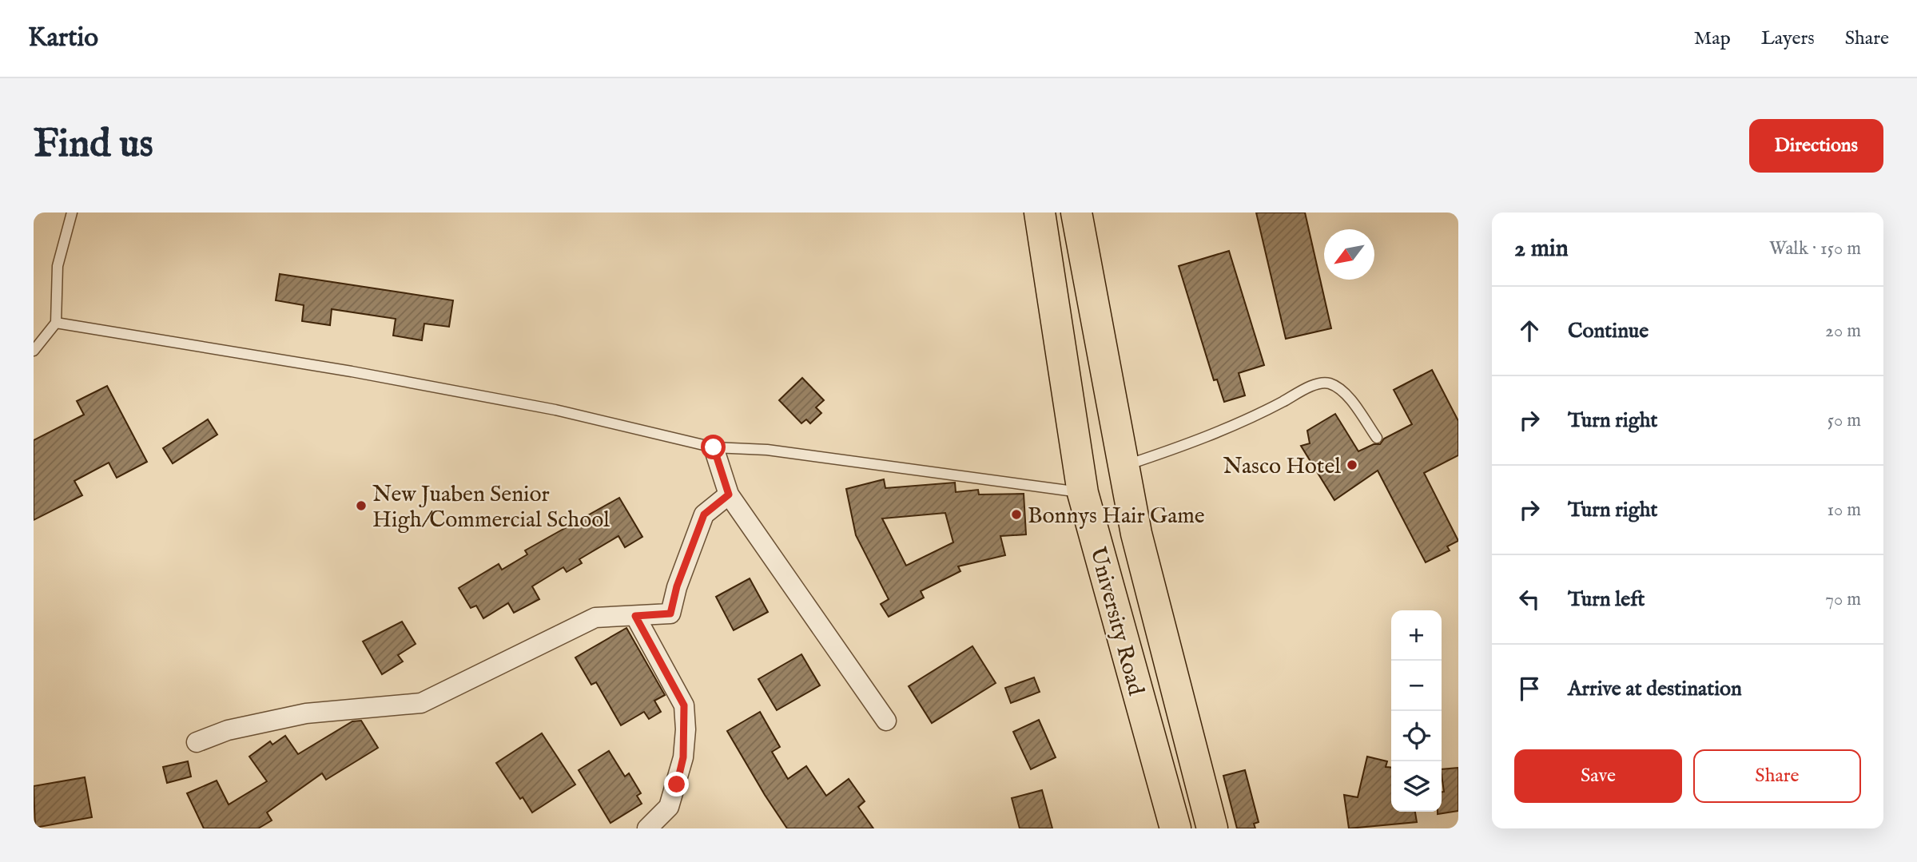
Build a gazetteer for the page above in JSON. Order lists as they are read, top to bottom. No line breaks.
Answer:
{"streets":{"highway":["University Road"]},"places":["Nasco Hotel","New Juaben Senior High/Commercial School","Bonnys Hair Game"],"north":"bottom left","page":{"header":"Kartio","nav":["Map","Layers","Share"],"buttons":["Directions",["Save","Share"]],"title":"Find us","heading":["2 min","Walk · 150 m"],"list":[["Continue","20 m"],["Turn right","50 m"],["Turn right","10 m"],["Turn left","70 m"],"Arrive at destination"],"map_buttons":["+","−"]}}
